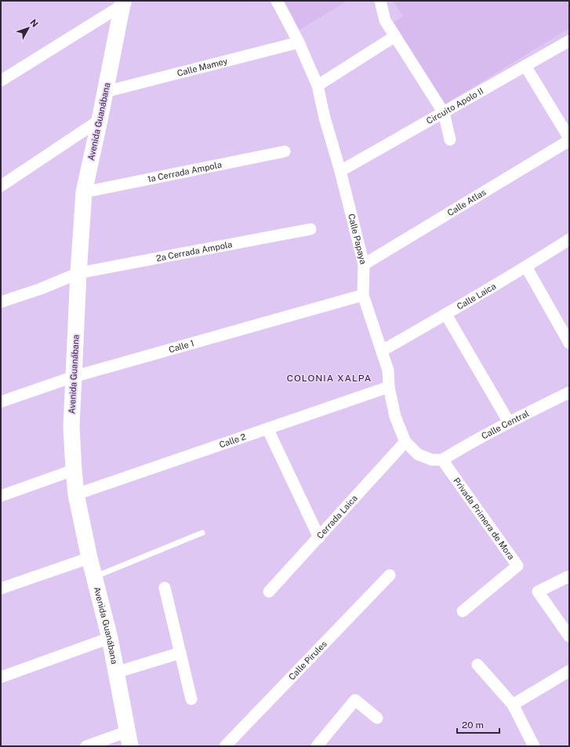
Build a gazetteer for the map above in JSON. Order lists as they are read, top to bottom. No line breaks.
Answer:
{"streets":{"street":["Calle Mamey","Circuito Apolo II","Avenida Guanábana","1a Cerrada Ampola","Calle Atlas","Calle Papaya","2a Cerrada Ampola","Calle Laica","Calle 1","Calle Central","Calle 2","Cerrada Laica","Privada Primera de Mora","Calle Pirules"]},"crossings":[["Calle Mamey","Avenida Guanábana"],["Calle Mamey","Calle Papaya"],["Circuito Apolo II","Calle Papaya"],["Avenida Guanábana","1a Cerrada Ampola"],["Avenida Guanábana","2a Cerrada Ampola"],["Avenida Guanábana","Calle 1"],["Avenida Guanábana","Calle 2"],["Calle Atlas","Calle Papaya"],["Calle Papaya","Calle Laica"],["Calle Papaya","Calle 1"],["Calle Papaya","Calle Central"],["Calle Papaya","Calle 2"],["Calle Papaya","Cerrada Laica"],["Calle Papaya","Privada Primera de Mora"],["Calle Central","Privada Primera de Mora"]],"districts":["COLONIA XALPA"],"scale_bar":"20 m","north":"top right"}
